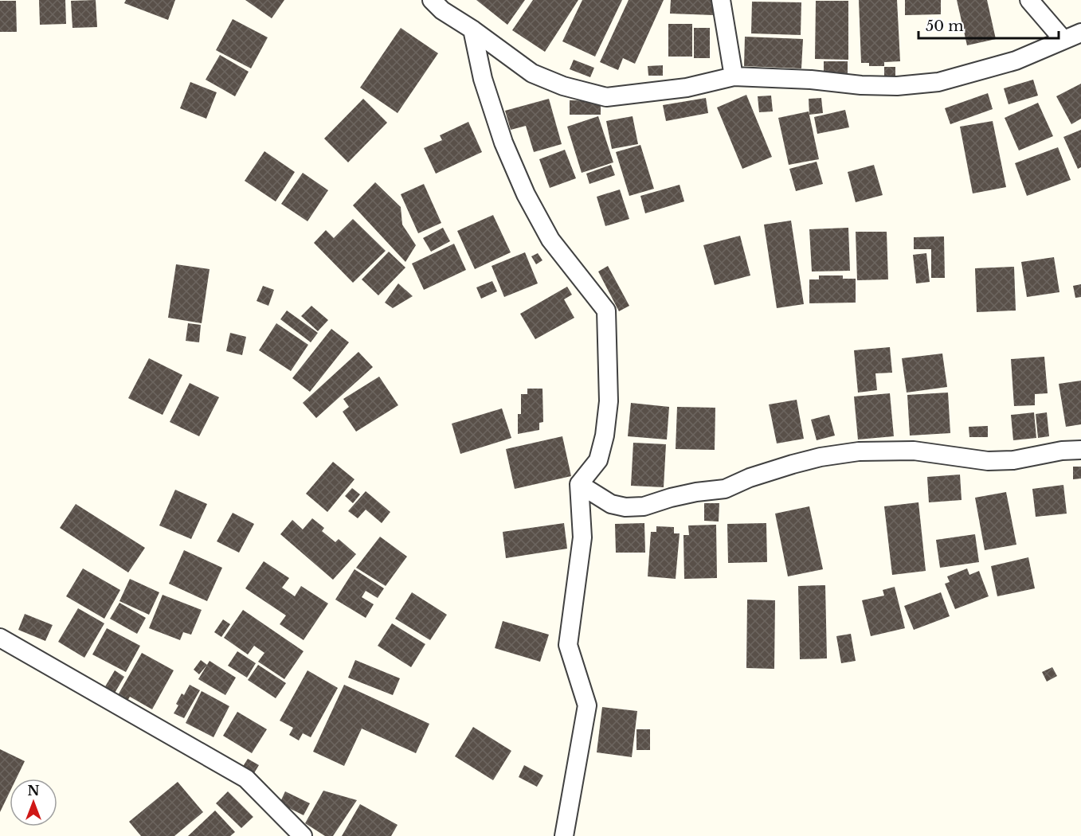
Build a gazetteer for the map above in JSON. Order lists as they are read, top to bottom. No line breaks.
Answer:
{"scale_bar":"50 m","north":"top"}
